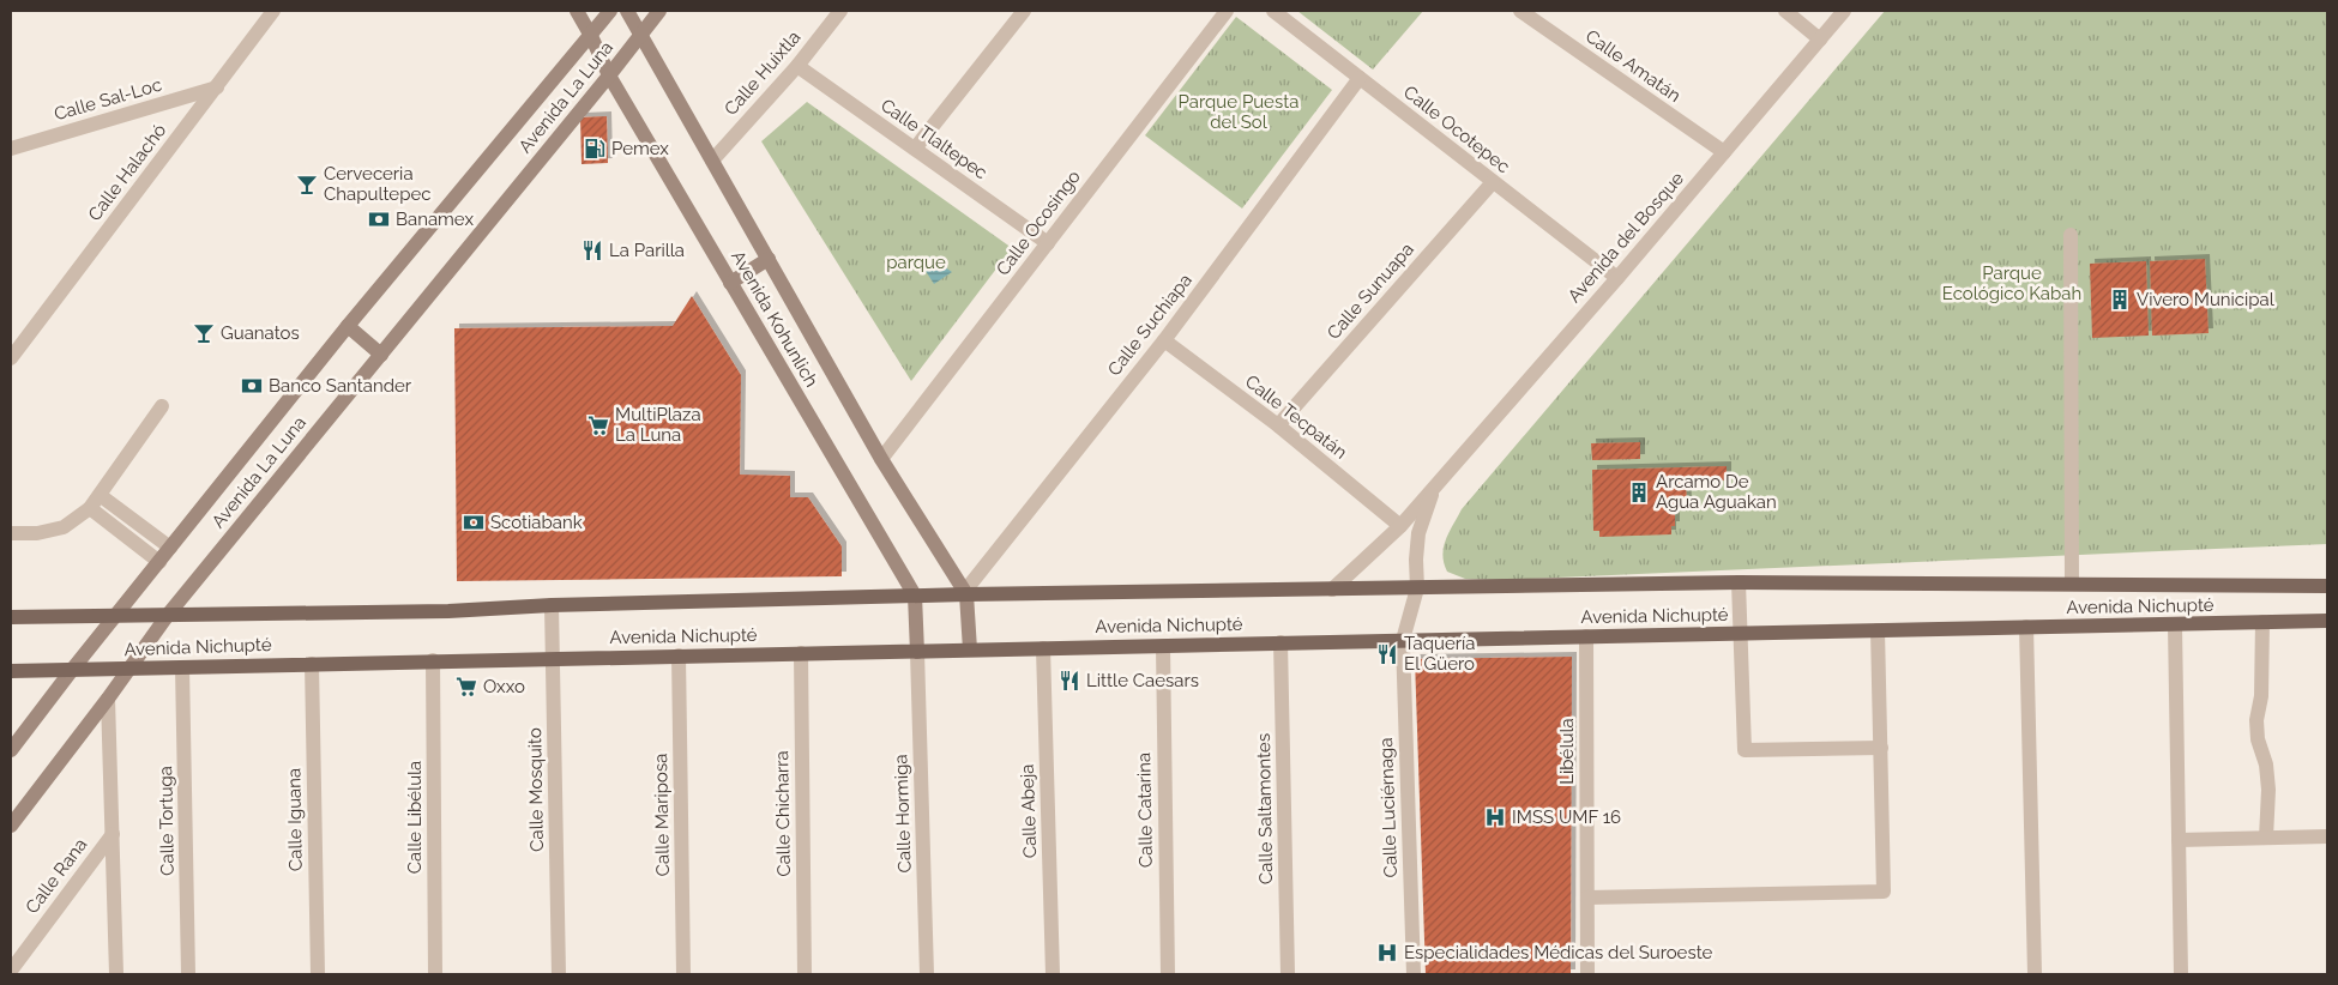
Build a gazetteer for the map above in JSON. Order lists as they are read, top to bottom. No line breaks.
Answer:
{"streets":{"main road":["Avenida La Luna","Avenida Kohunlich","Avenida Nichupté"],"street":["Calle Amatán","Calle Huixtla","Calle Sal-Loc","Calle Ocotepec","Calle Tlaltepec","Calle Halachó","Calle Ocosingo","Avenida del Bosque","Calle Sunuapa","Calle Suchiapa","Calle Tecpatán","Libélula","Calle Mosquito","Calle Luciérnaga","Calle Saltamontes","Calle Catarina","Calle Abeja","Calle Chicharra","Calle Hormiga","Calle Mariposa","Calle Libélula","Calle Iguana","Calle Tortuga","Calle Rana"]},"crossings":[["Calle Amatán","Avenida del Bosque"],["Calle Huixtla","Calle Tlaltepec"],["Calle Huixtla","Avenida Kohunlich"],["Avenida La Luna","Avenida Kohunlich"],["Avenida La Luna","Avenida Nichupté"],["Avenida La Luna","Calle Rana"],["Calle Sal-Loc","Calle Halachó"],["Calle Ocotepec","Avenida del Bosque"],["Calle Ocotepec","Calle Sunuapa"],["Calle Ocotepec","Calle Suchiapa"],["Calle Tlaltepec","Calle Ocosingo"],["Calle Ocosingo","Avenida Kohunlich"],["Avenida del Bosque","Calle Tecpatán"],["Avenida del Bosque","Avenida Nichupté"],["Avenida del Bosque","Calle Luciérnaga"],["Calle Sunuapa","Calle Tecpatán"],["Avenida Kohunlich","Calle Suchiapa"],["Avenida Kohunlich","Avenida Nichupté"],["Avenida Kohunlich","Calle Hormiga"],["Calle Suchiapa","Calle Tecpatán"],["Calle Suchiapa","Avenida Nichupté"],["Avenida Nichupté","Libélula"],["Avenida Nichupté","Calle Mosquito"],["Avenida Nichupté","Calle Luciérnaga"],["Avenida Nichupté","Calle Saltamontes"],["Avenida Nichupté","Calle Catarina"],["Avenida Nichupté","Calle Abeja"],["Avenida Nichupté","Calle Chicharra"],["Avenida Nichupté","Calle Hormiga"],["Avenida Nichupté","Calle Mariposa"],["Avenida Nichupté","Calle Libélula"],["Avenida Nichupté","Calle Iguana"],["Avenida Nichupté","Calle Tortuga"]],"parks":["Parque Puesta del Sol","parque","Parque Ecológico Kabah"],"places":{"fuel station":["Pemex"],"bar":["Cerveceria Chapultepec","Guanatos"],"bank":["Banamex","Banco Santander","Scotiabank"],"restaurant":["La Parilla","Taquería El Güero","Little Caesars"],"building":["Vivero Municipal","Arcamo De Agua Aguakan"],"supermarket":["MultiPlaza La Luna","Oxxo"],"hospital":["IMSS UMF 16","Especialidades Médicas del Suroeste"]}}
